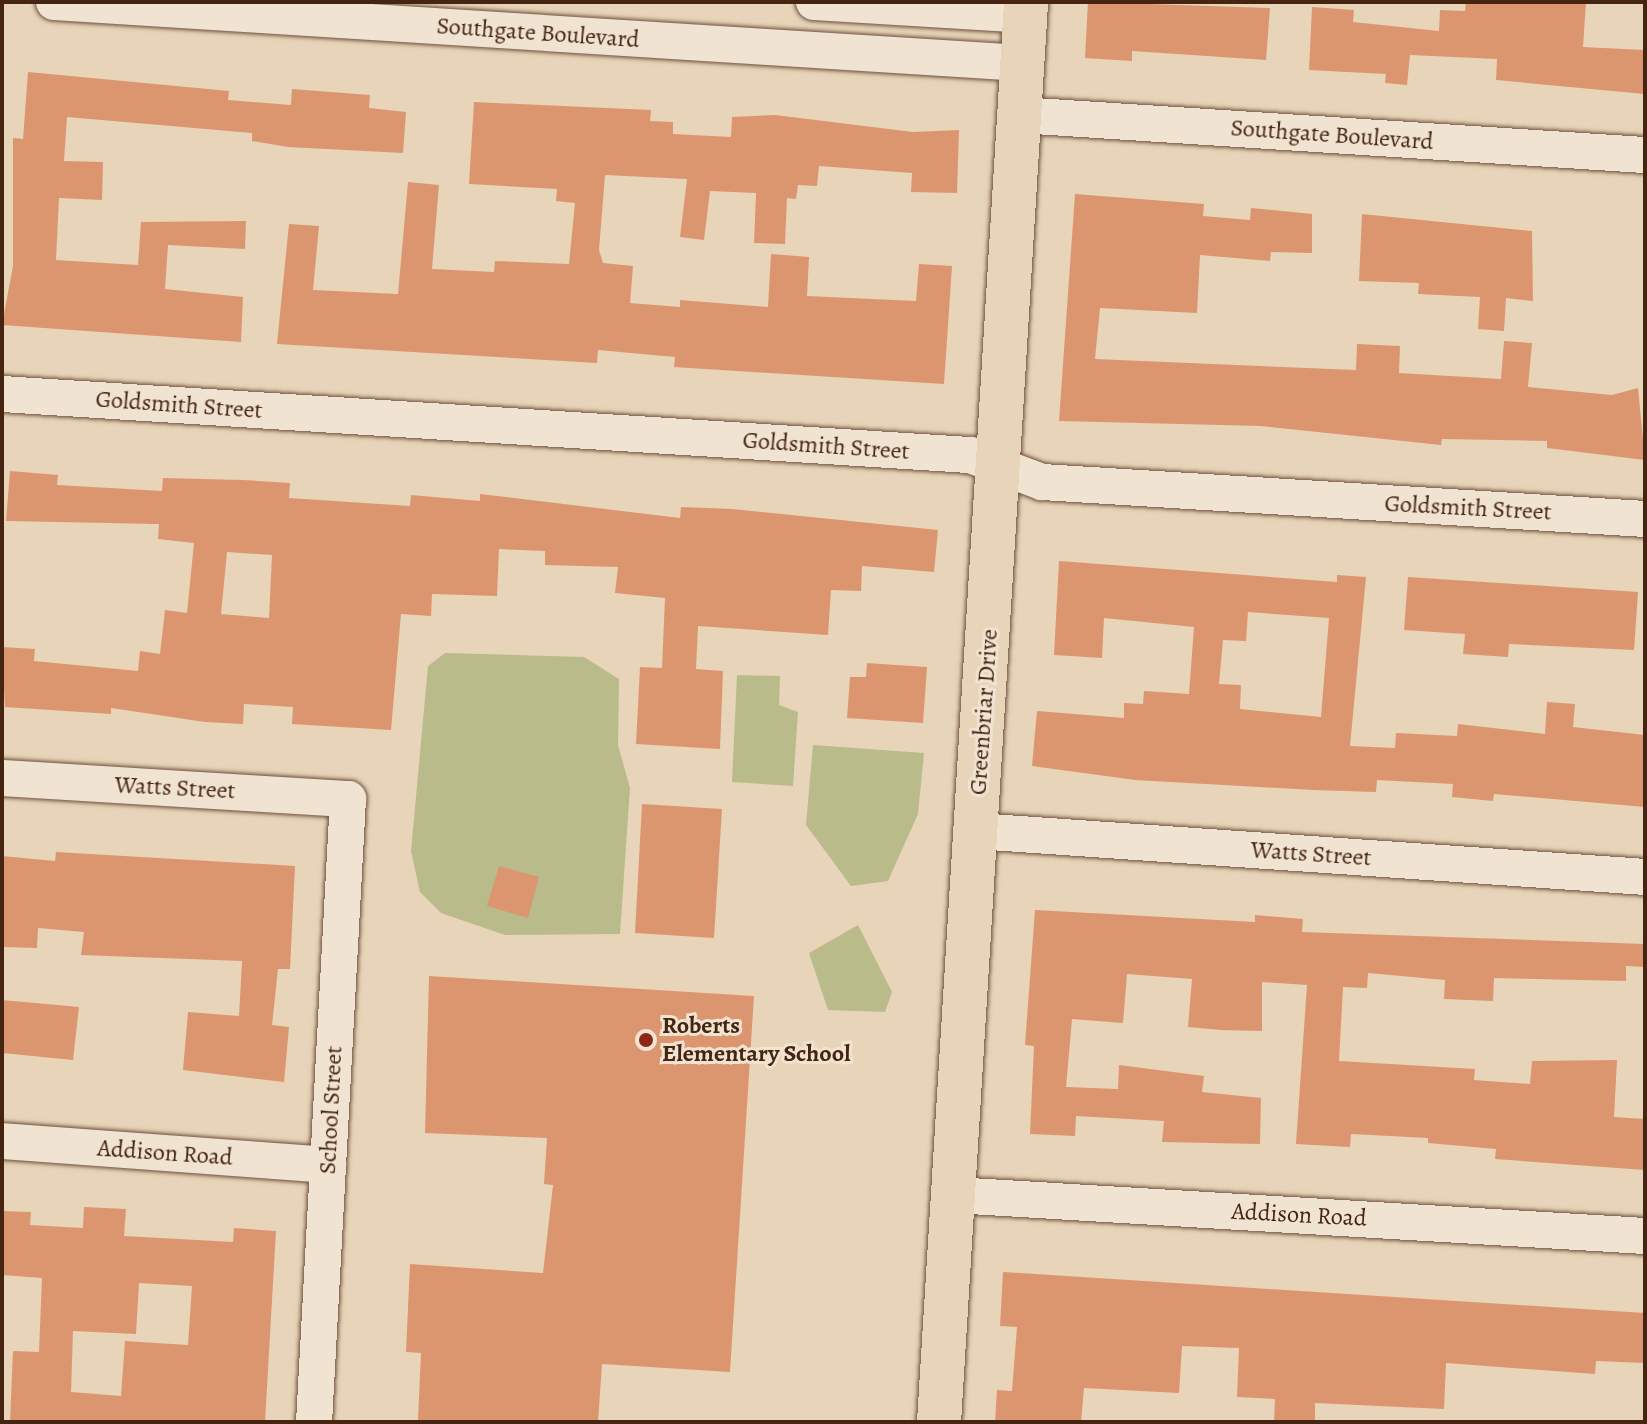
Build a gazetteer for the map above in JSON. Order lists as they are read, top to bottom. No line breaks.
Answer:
{"streets":{"main road":["Greenbriar Drive"],"street":["Southgate Boulevard","Goldsmith Street","Watts Street","School Street","Addison Road"]},"crossings":[["Southgate Boulevard","Greenbriar Drive"],["Goldsmith Street","Greenbriar Drive"],["Greenbriar Drive","Watts Street"],["Greenbriar Drive","Addison Road"],["Watts Street","School Street"],["School Street","Addison Road"]],"places":["Roberts Elementary School"]}
